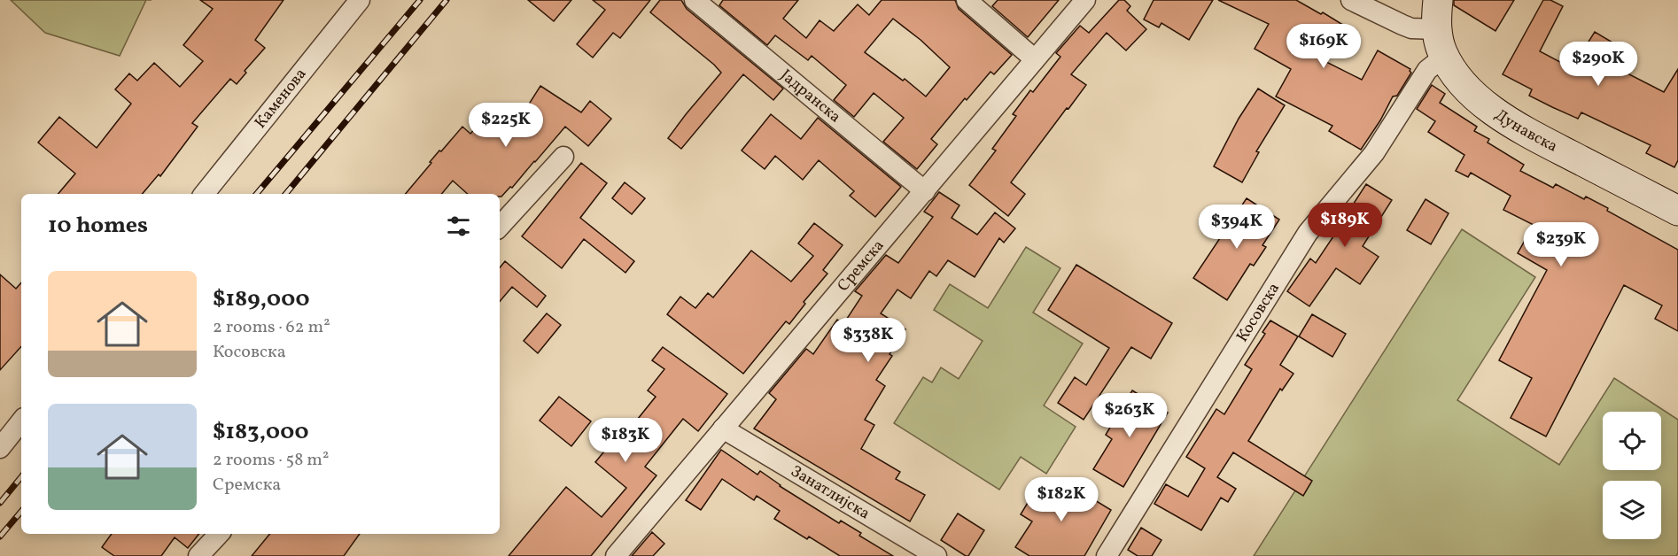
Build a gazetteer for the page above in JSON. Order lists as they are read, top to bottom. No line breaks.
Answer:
{"streets":{"main road":["Дунавска"],"street":["Јадранска","Каменова","Сремска","Косовска","Занатлијска"]},"crossings":[["Јадранска","Сремска"],["Дунавска","Косовска"],["Сремска","Занатлијска"]],"page":{"price":["$169K","$290K","$225K","$189K","$394K","$239K","$338K","$263K","$183K","$182K"],"heading":"10 homes","list":[{"name":"$189,000","note":"2 rooms · 62 m² · Косовска"},{"name":"$183,000","note":"2 rooms · 58 m² · Сремска"}]}}
